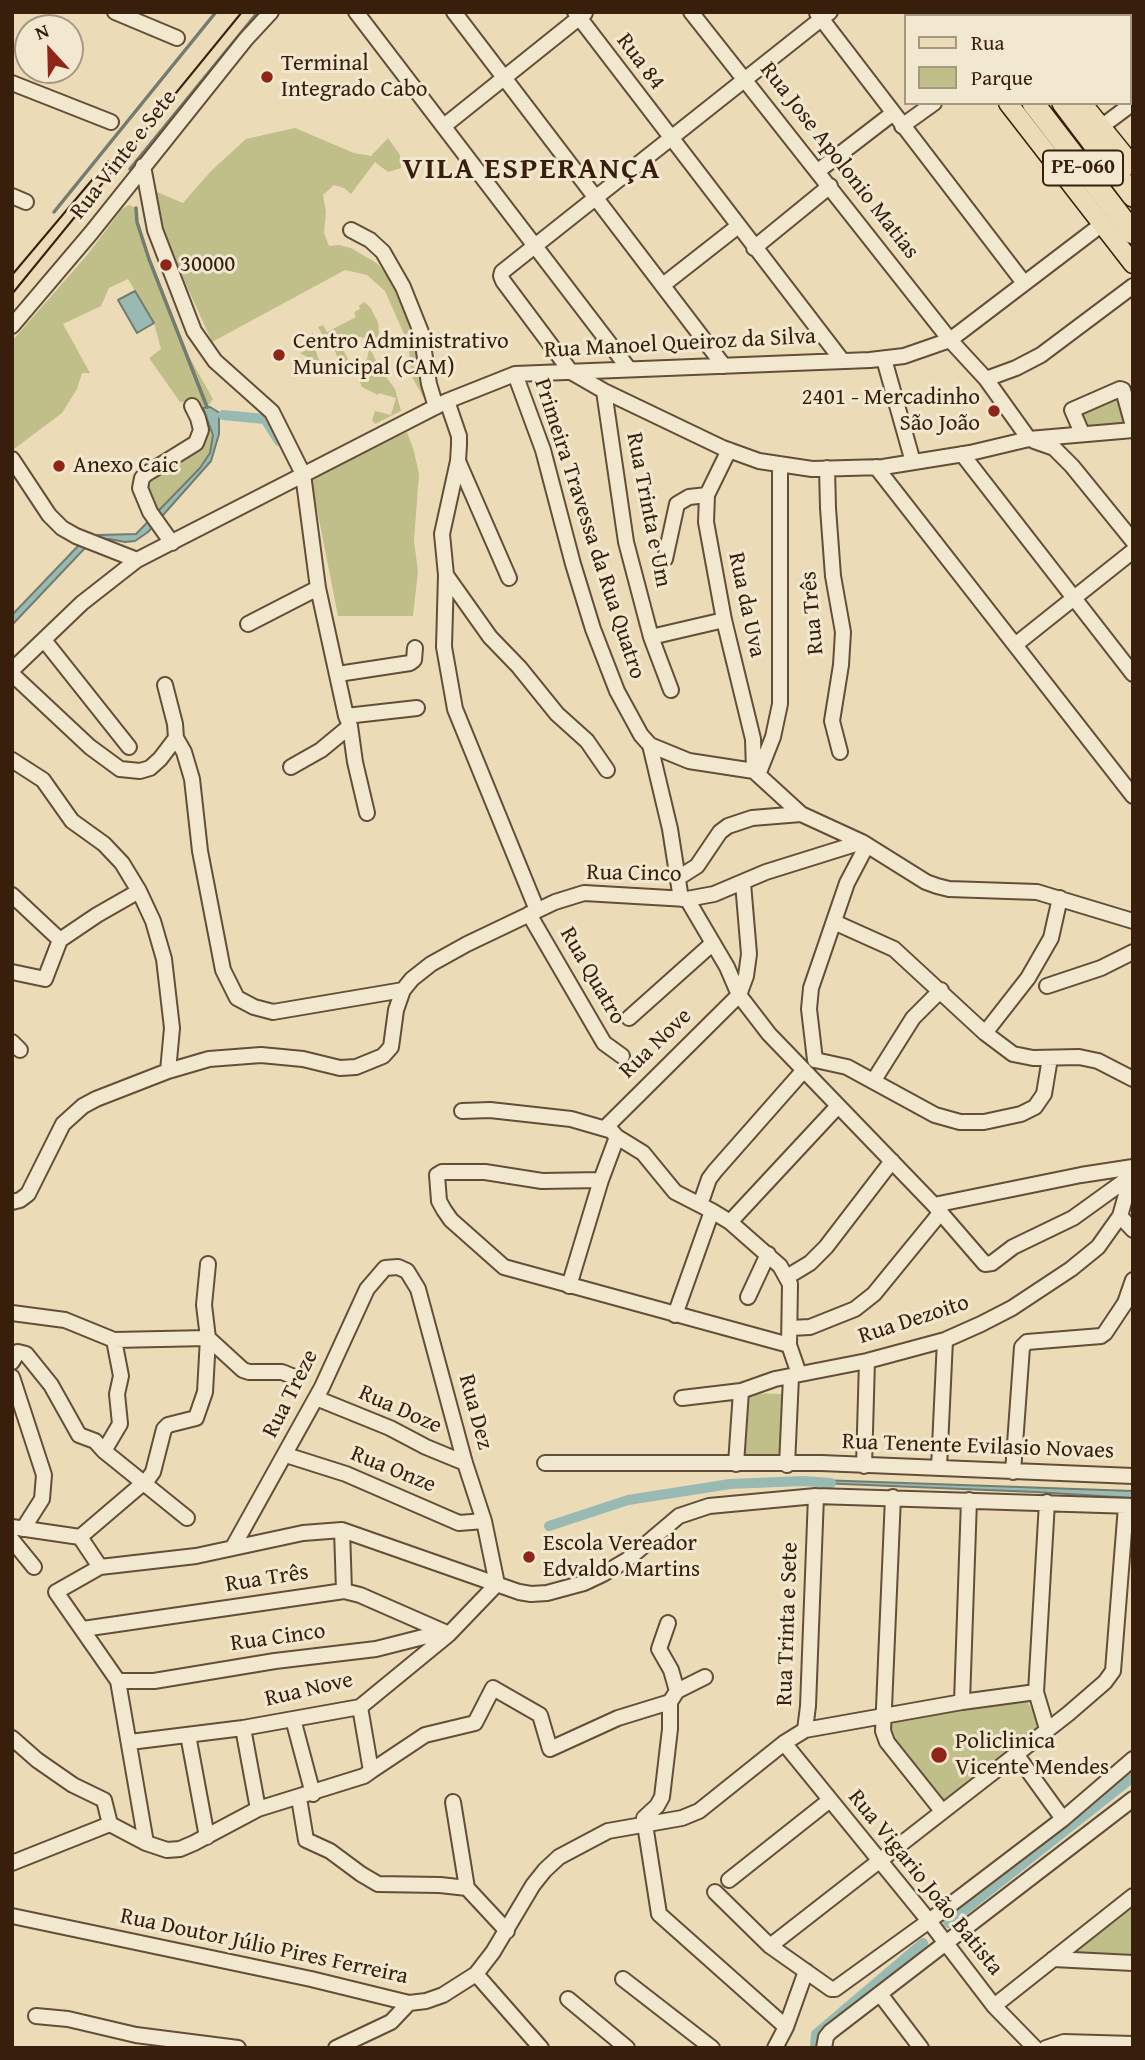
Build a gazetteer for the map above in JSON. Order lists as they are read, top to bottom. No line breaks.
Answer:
{"streets":{"highway":["PE-060"],"street":["Rua 84","Rua Vinte e Sete","Rua Jose Apolonio Matias","Rua Manoel Queiroz da Silva","Rua Trinta e Um","Primeira Travessa da Rua Quatro","Rua da Uva","Rua Três","Rua Cinco","Rua Quatro","Rua Nove","Rua Dezoito","Rua Treze","Rua Doze","Rua Dez","Rua Tenente Evilasio Novaes","Rua Onze","Rua Trinta e Sete","Rua Vigario João Batista","Rua Doutor Júlio Pires Ferreira"]},"crossings":[["Rua 84","Rua Manoel Queiroz da Silva"],["Rua Jose Apolonio Matias","Rua Manoel Queiroz da Silva"],["PE-060","Rua Manoel Queiroz da Silva"],["Rua Manoel Queiroz da Silva","Primeira Travessa da Rua Quatro"],["Rua Três","Rua Cinco"],["Rua Três","Rua Nove"],["Rua Cinco","Rua Quatro"],["Rua Cinco","Rua Nove"],["Rua Nove","Rua Dez"],["Rua Treze","Rua Doze"],["Rua Treze","Rua Dez"],["Rua Treze","Rua Onze"],["Rua Doze","Rua Dez"],["Rua Dez","Rua Onze"],["Rua Trinta e Sete","Rua Vigario João Batista"],["Rua Trinta e Sete","Rua Doutor Júlio Pires Ferreira"],["Rua Vigario João Batista","Rua Doutor Júlio Pires Ferreira"]],"districts":["VILA ESPERANÇA"],"places":["Terminal Integrado Cabo","30000","Centro Administrativo Municipal (CAM)","2401 - Mercadinho São João","Anexo Caic","Escola Vereador Edvaldo Martins","Policlinica Vicente Mendes"],"legend":["Rua","Parque"],"north":"top"}
